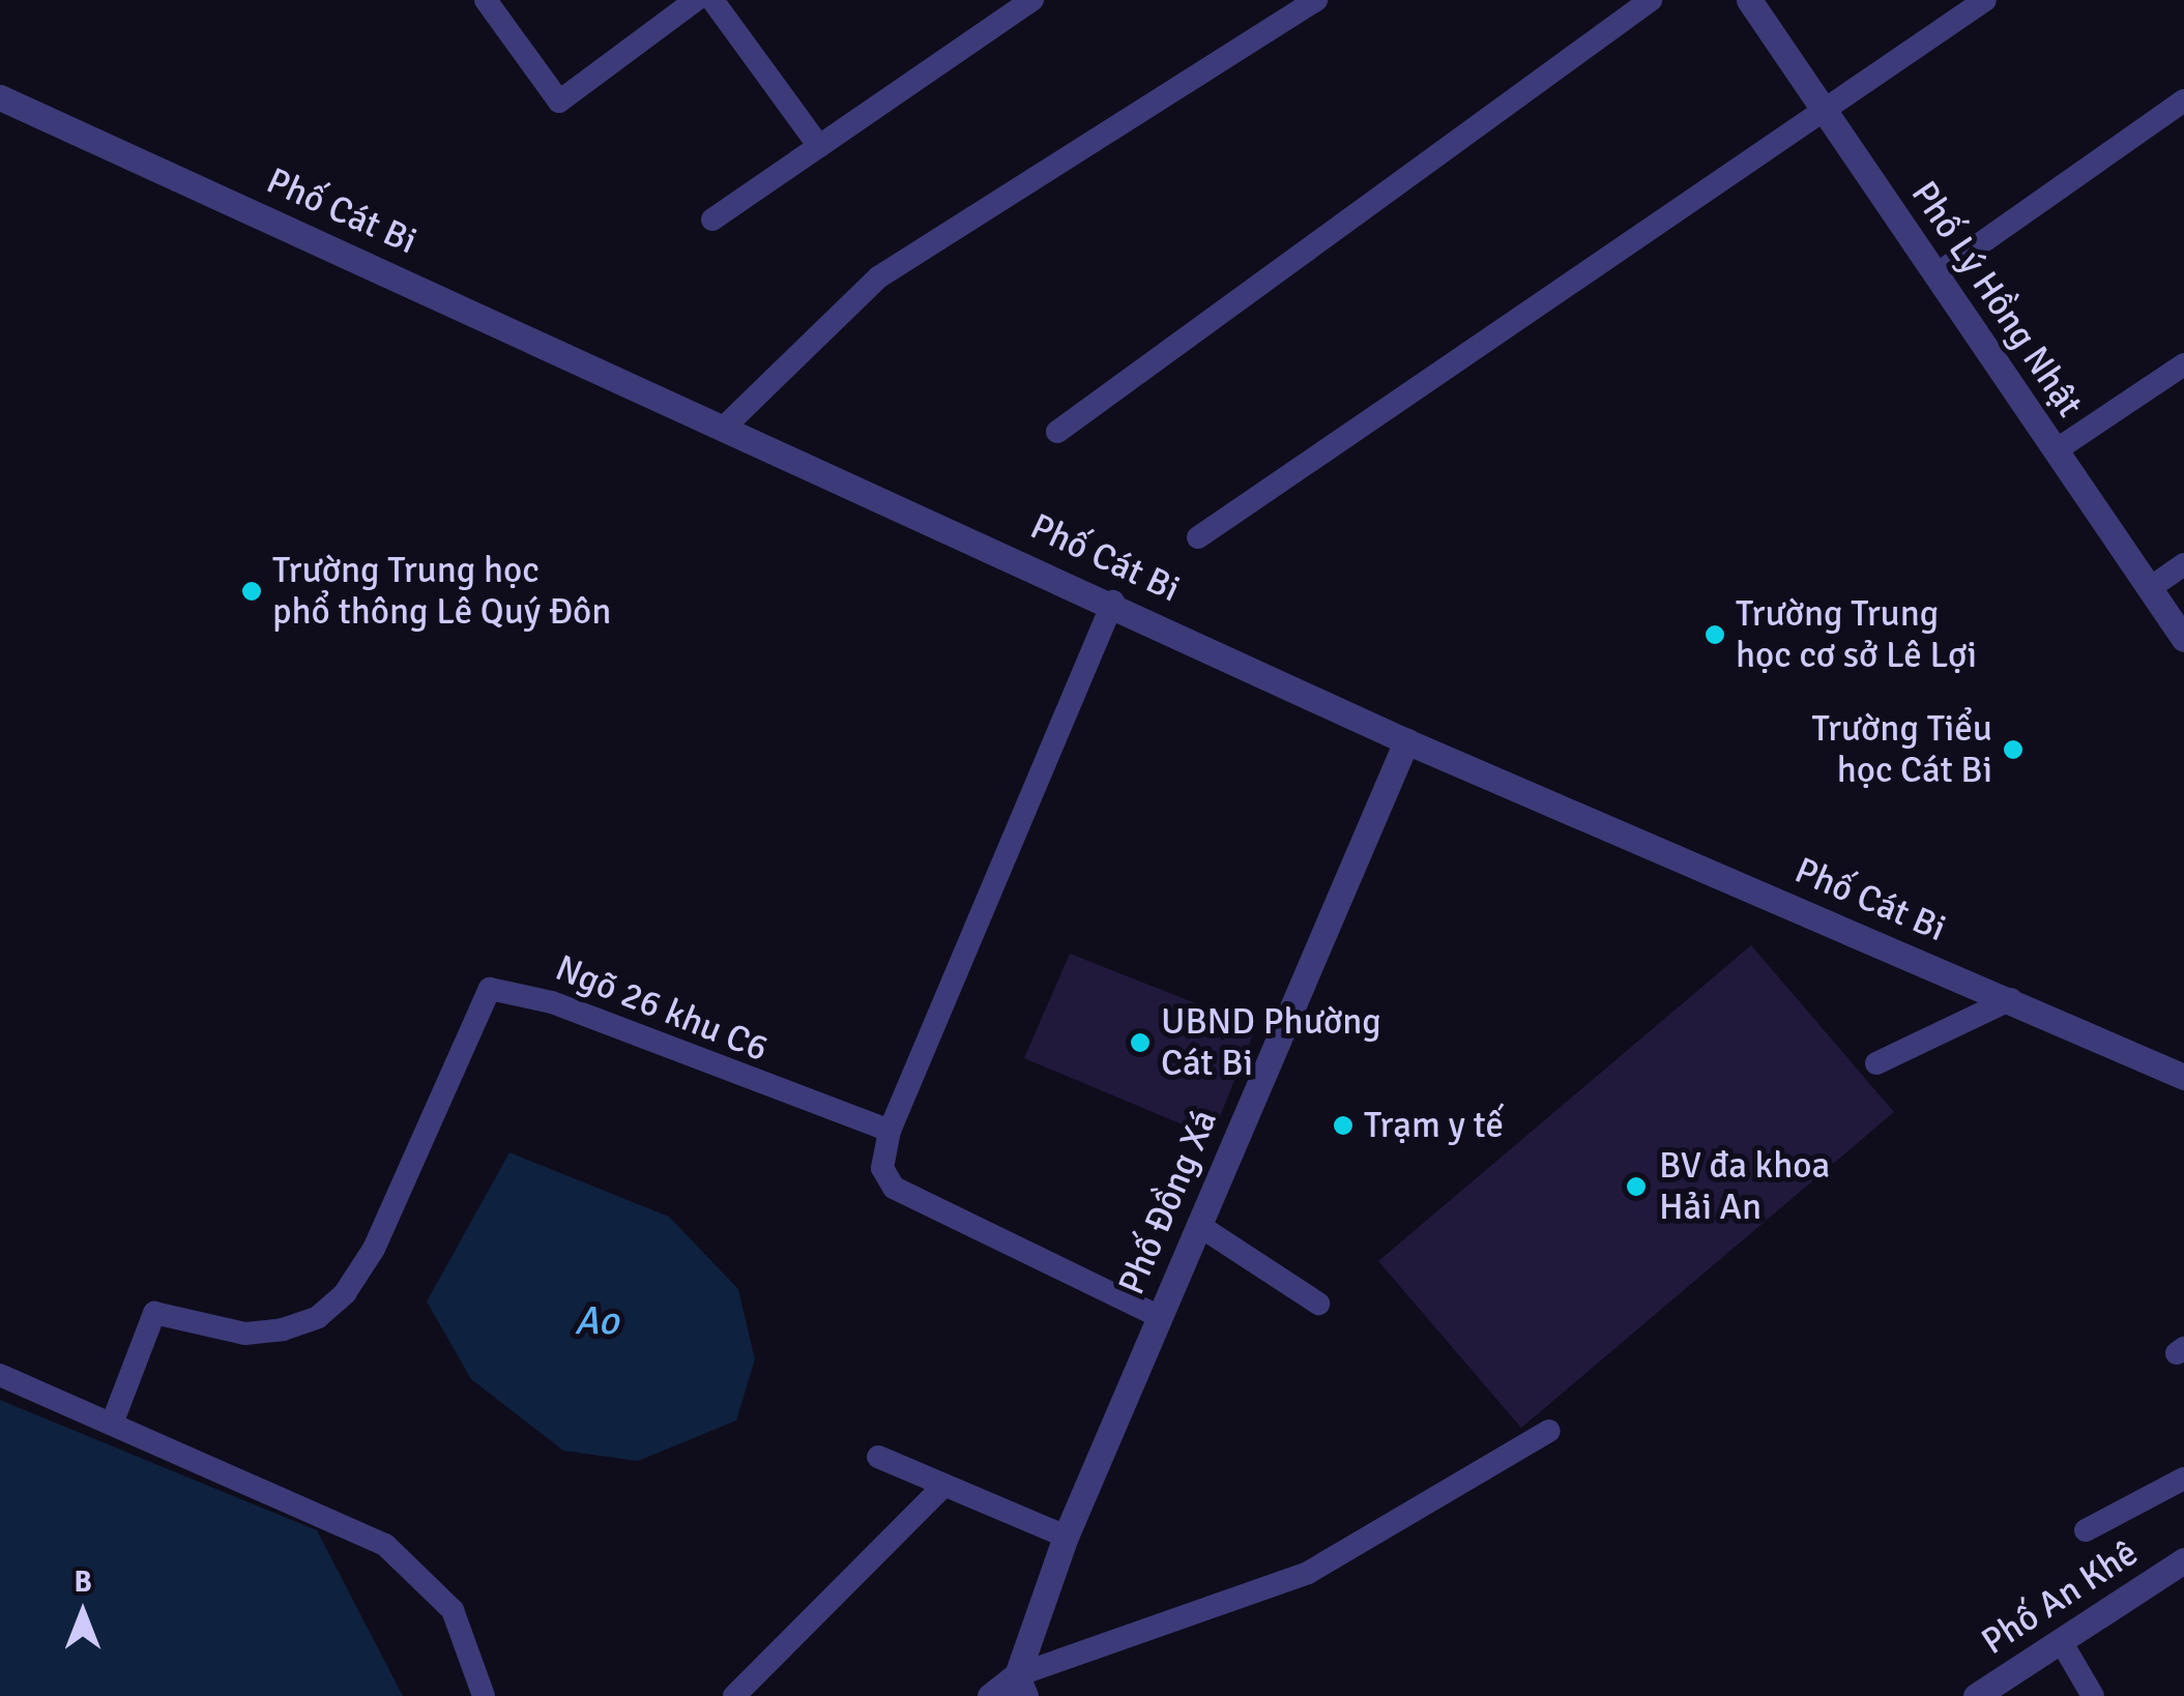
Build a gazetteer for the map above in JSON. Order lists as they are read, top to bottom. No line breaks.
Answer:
{"streets":{"street":["Phố Cát Bi","Phố Lý Hồng Nhật","Phố Đồng Xá","Phố An Khê"],"lane":["Ngõ 26 khu C6"]},"crossings":[["Phố Cát Bi","Phố Đồng Xá"]],"water":["Ao"],"places":["Trường Trung học phổ thông Lê Quý Đôn","Trường Trung học cơ sở Lê Lợi","Trường Tiểu học Cát Bi","UBND Phường Cát Bi","Trạm y tế","BV đa khoa Hải An"],"north":"top"}
